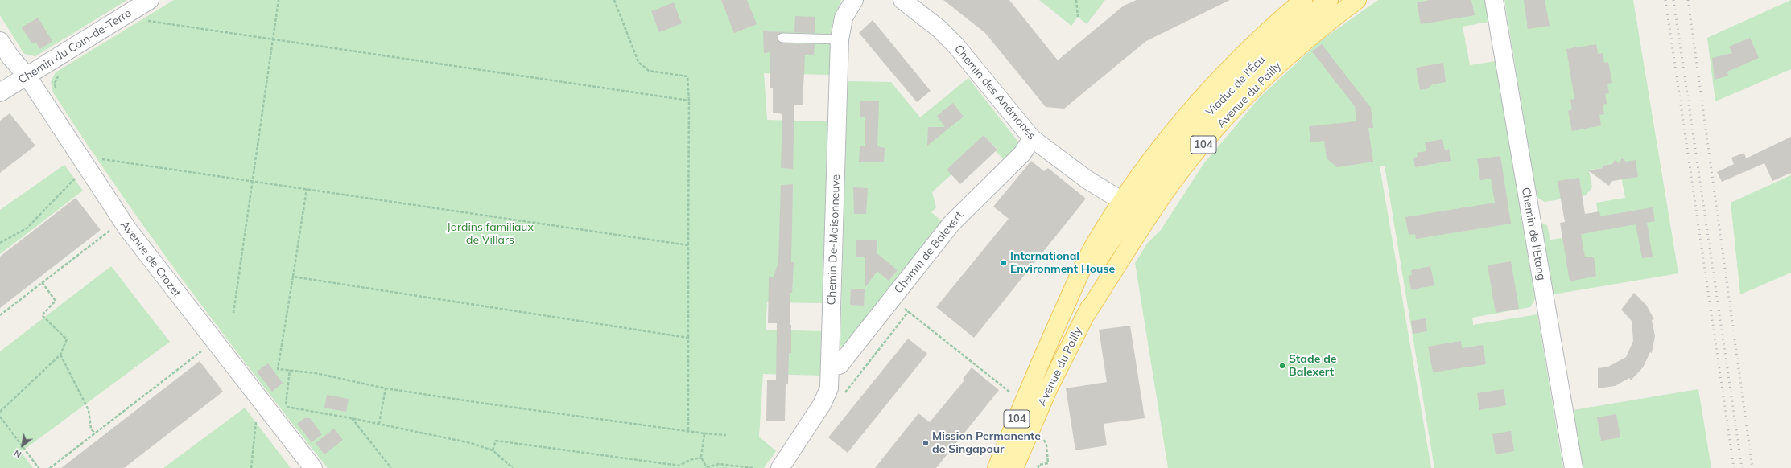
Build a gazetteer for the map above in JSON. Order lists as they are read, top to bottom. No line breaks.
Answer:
{"streets":{"main road":["Viaduc de l'Écu","Avenue du Pailly","104"],"street":["Chemin du Coin-de-Terre","Chemin des Anémones","Chemin de l'Etang","Chemin De-Maisonneuve","Chemin de Balexert","Avenue de Crozet"]},"crossings":[["Chemin du Coin-de-Terre","Avenue de Crozet"],["Viaduc de l'Écu","Avenue du Pailly"],["Chemin des Anémones","Avenue du Pailly"],["Chemin des Anémones","Chemin de Balexert"],["Chemin De-Maisonneuve","Chemin de Balexert"]],"parks":["Jardins familiaux de Villars"],"places":["International Environment House","Stade de Balexert","Mission Permanente de Singapour"],"north":"bottom left"}
